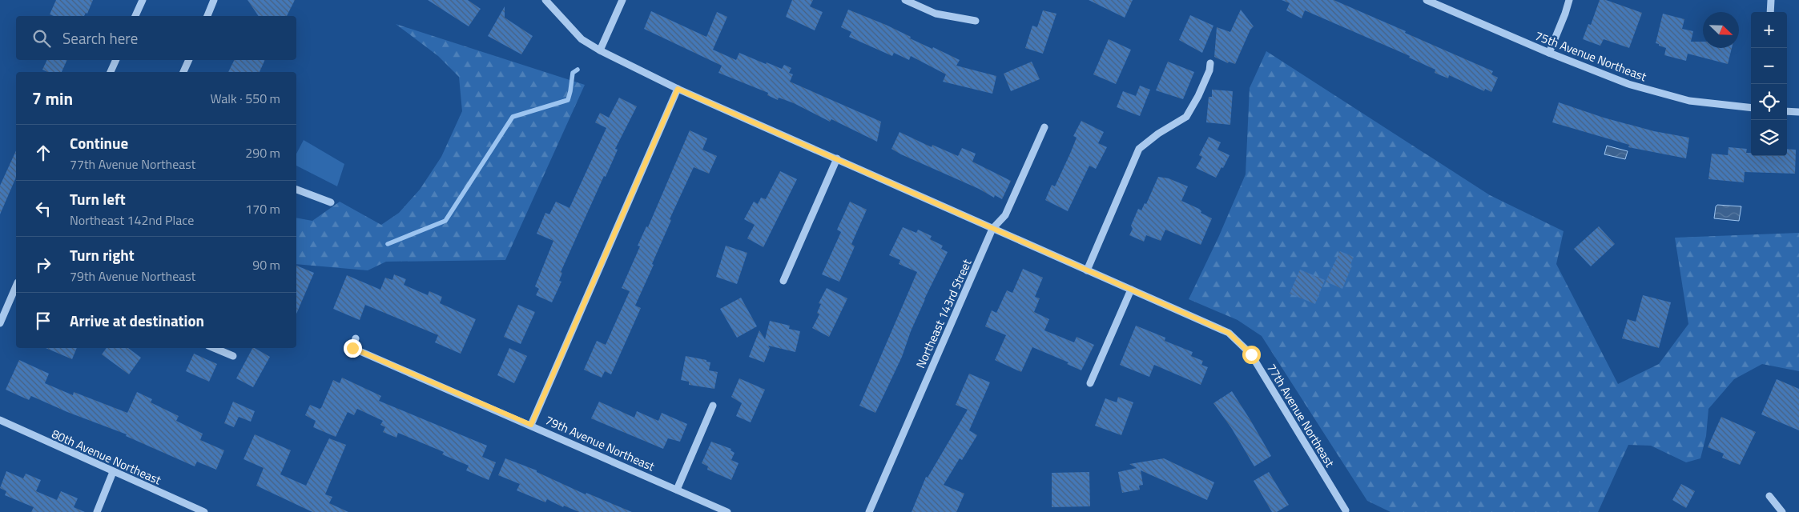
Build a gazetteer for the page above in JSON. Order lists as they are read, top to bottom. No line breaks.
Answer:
{"streets":{"street":["75th Avenue Northeast","Northeast 143rd Street","77th Avenue Northeast","79th Avenue Northeast","80th Avenue Northeast"]},"crossings":[["Northeast 143rd Street","77th Avenue Northeast"]],"north":"bottom right","page":{"map_buttons":["+","−"],"search":"Search here","heading":["7 min","Walk · 550 m"],"list":[["Continue","77th Avenue Northeast","290 m"],["Turn left","Northeast 142nd Place","170 m"],["Turn right","79th Avenue Northeast","90 m"],"Arrive at destination"]}}
